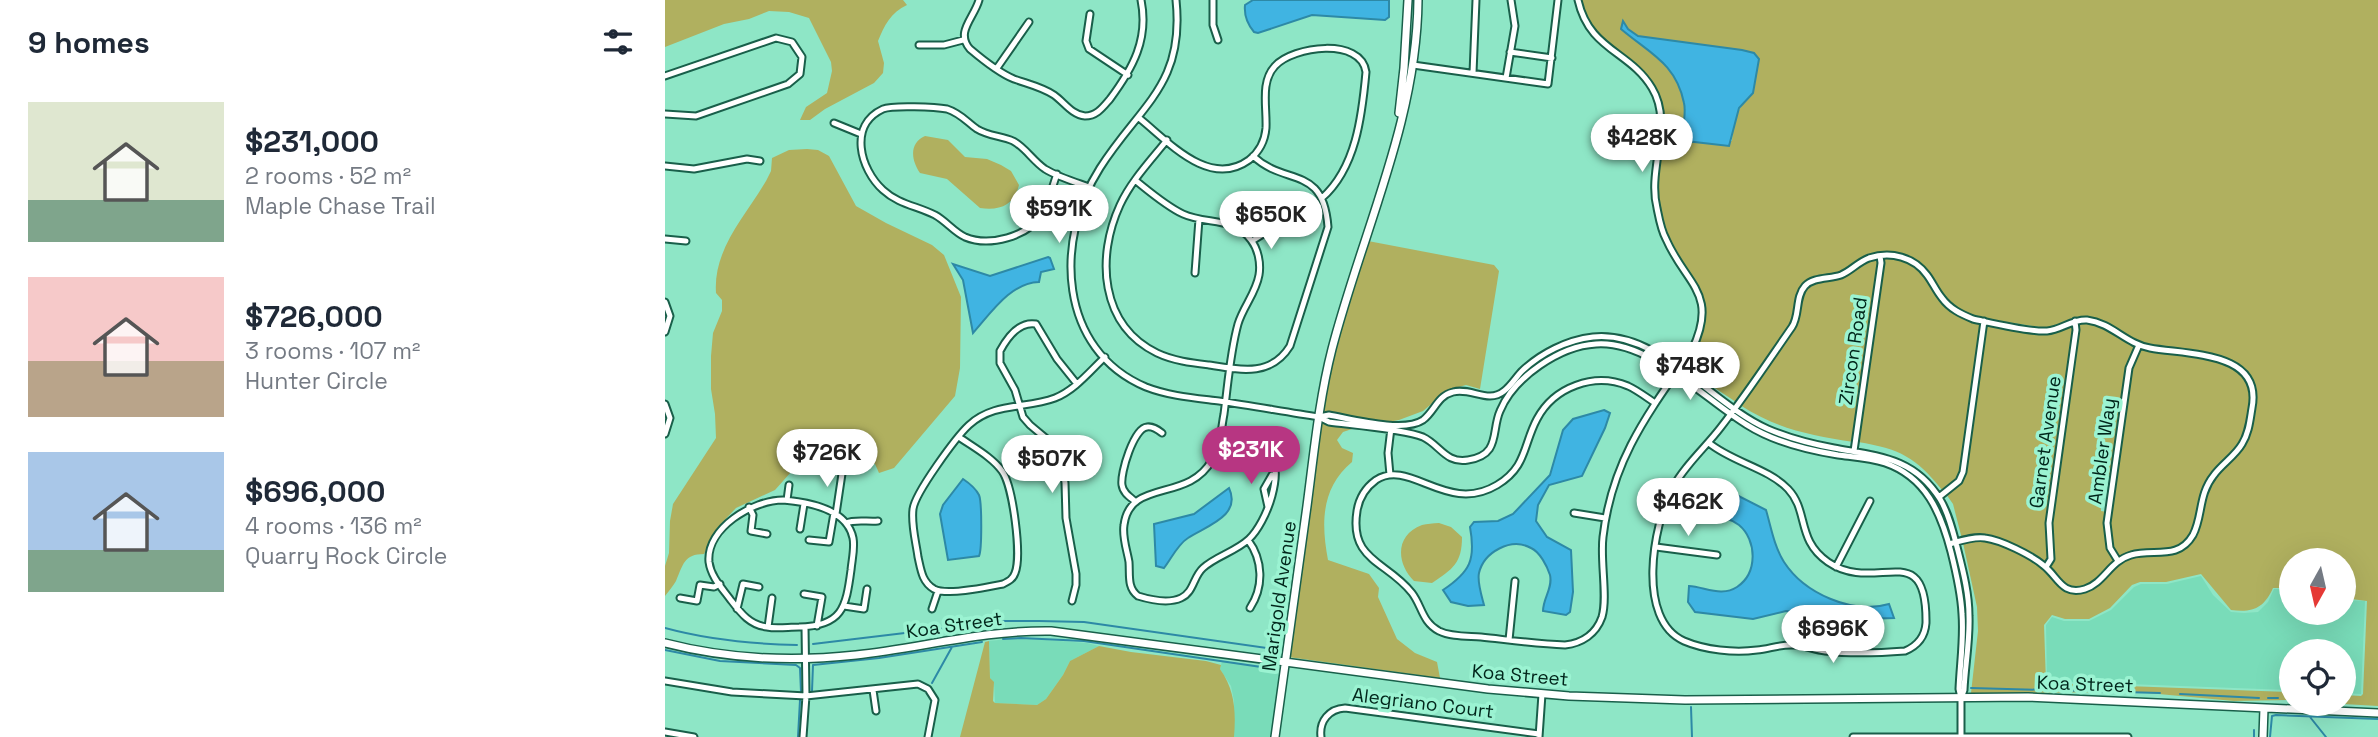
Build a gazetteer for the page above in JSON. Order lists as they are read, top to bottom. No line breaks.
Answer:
{"streets":{"main road":["Marigold Avenue","Koa Street"],"street":["Zircon Road","Garnet Avenue","Ambler Way","Alegriano Court"]},"crossings":[["Marigold Avenue","Koa Street"]],"north":"bottom","page":{"heading":"9 homes","list":[{"name":"$231,000","note":"2 rooms · 52 m² · Maple Chase Trail"},{"name":"$726,000","note":"3 rooms · 107 m² · Hunter Circle"},{"name":"$696,000","note":"4 rooms · 136 m² · Quarry Rock Circle"}],"price":["$428K","$591K","$650K","$748K","$231K","$726K","$507K","$462K","$696K"]}}
